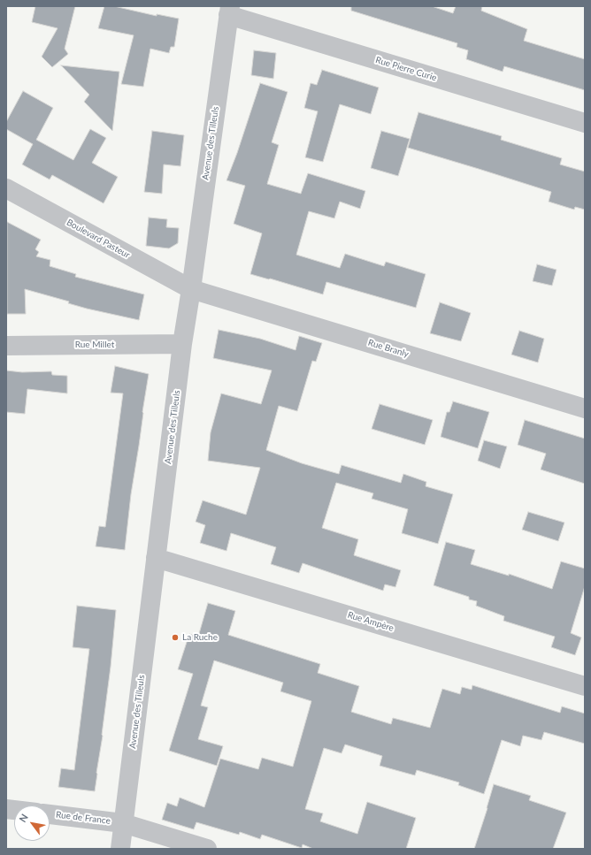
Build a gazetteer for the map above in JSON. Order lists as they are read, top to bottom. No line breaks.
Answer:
{"streets":{"street":["Rue Pierre Curie","Avenue des Tilleuls","Boulevard Pasteur","Rue Millet","Rue Branly","Rue Ampère","Rue de France"]},"crossings":[["Rue Pierre Curie","Avenue des Tilleuls"],["Avenue des Tilleuls","Boulevard Pasteur"],["Avenue des Tilleuls","Rue Millet"],["Avenue des Tilleuls","Rue Branly"],["Avenue des Tilleuls","Rue Ampère"],["Avenue des Tilleuls","Rue de France"],["Boulevard Pasteur","Rue Branly"]],"places":["La Ruche"],"north":"top left"}
